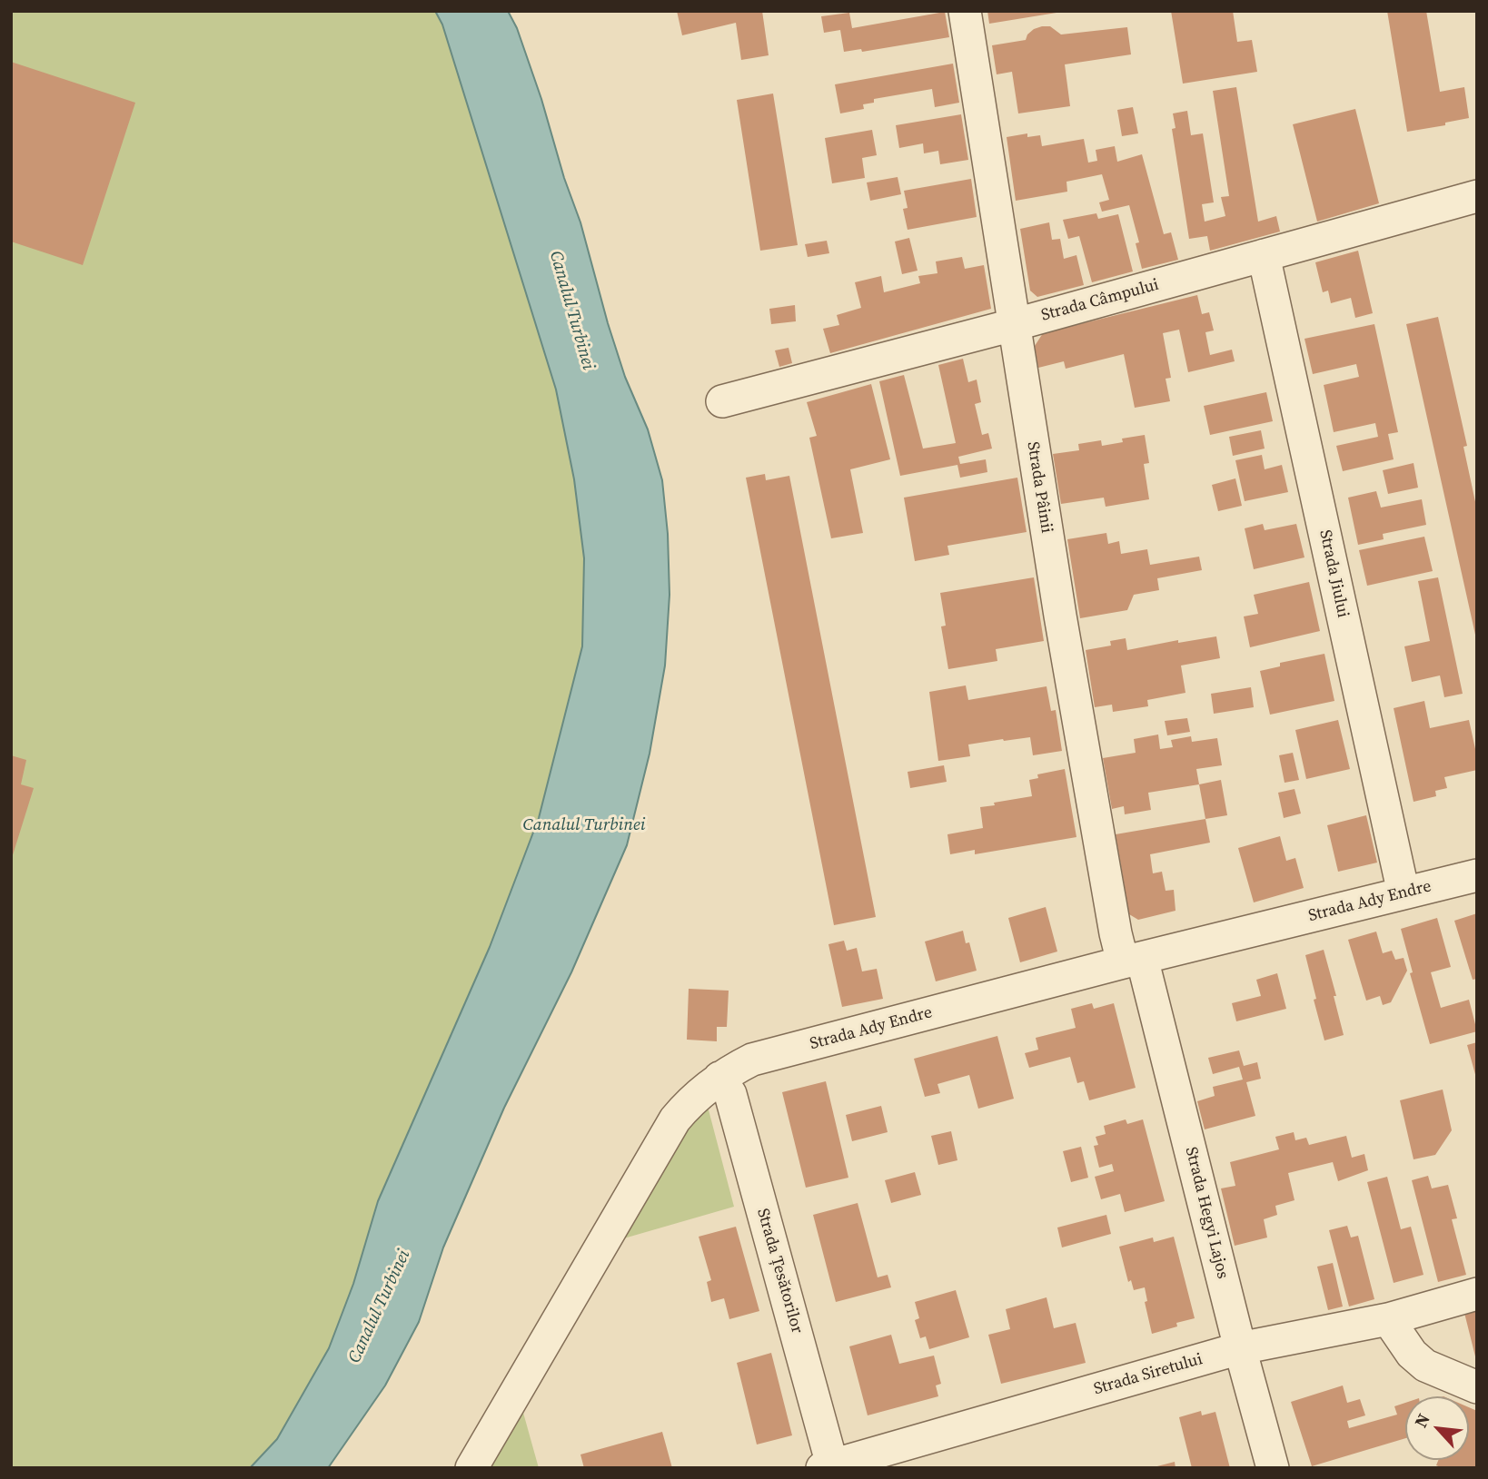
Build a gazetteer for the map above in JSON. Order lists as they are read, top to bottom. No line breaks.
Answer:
{"streets":{"street":["Strada Câmpului","Strada Pâinii","Strada Jiului","Strada Ady Endre","Strada Hegyi Lajos","Strada Țesătorilor","Strada Siretului"]},"crossings":[["Strada Câmpului","Strada Pâinii"],["Strada Câmpului","Strada Jiului"],["Strada Pâinii","Strada Ady Endre"],["Strada Pâinii","Strada Hegyi Lajos"],["Strada Jiului","Strada Ady Endre"],["Strada Ady Endre","Strada Hegyi Lajos"],["Strada Ady Endre","Strada Țesătorilor"],["Strada Hegyi Lajos","Strada Siretului"],["Strada Țesătorilor","Strada Siretului"]],"water":["Canalul Turbinei"],"north":"top left"}
